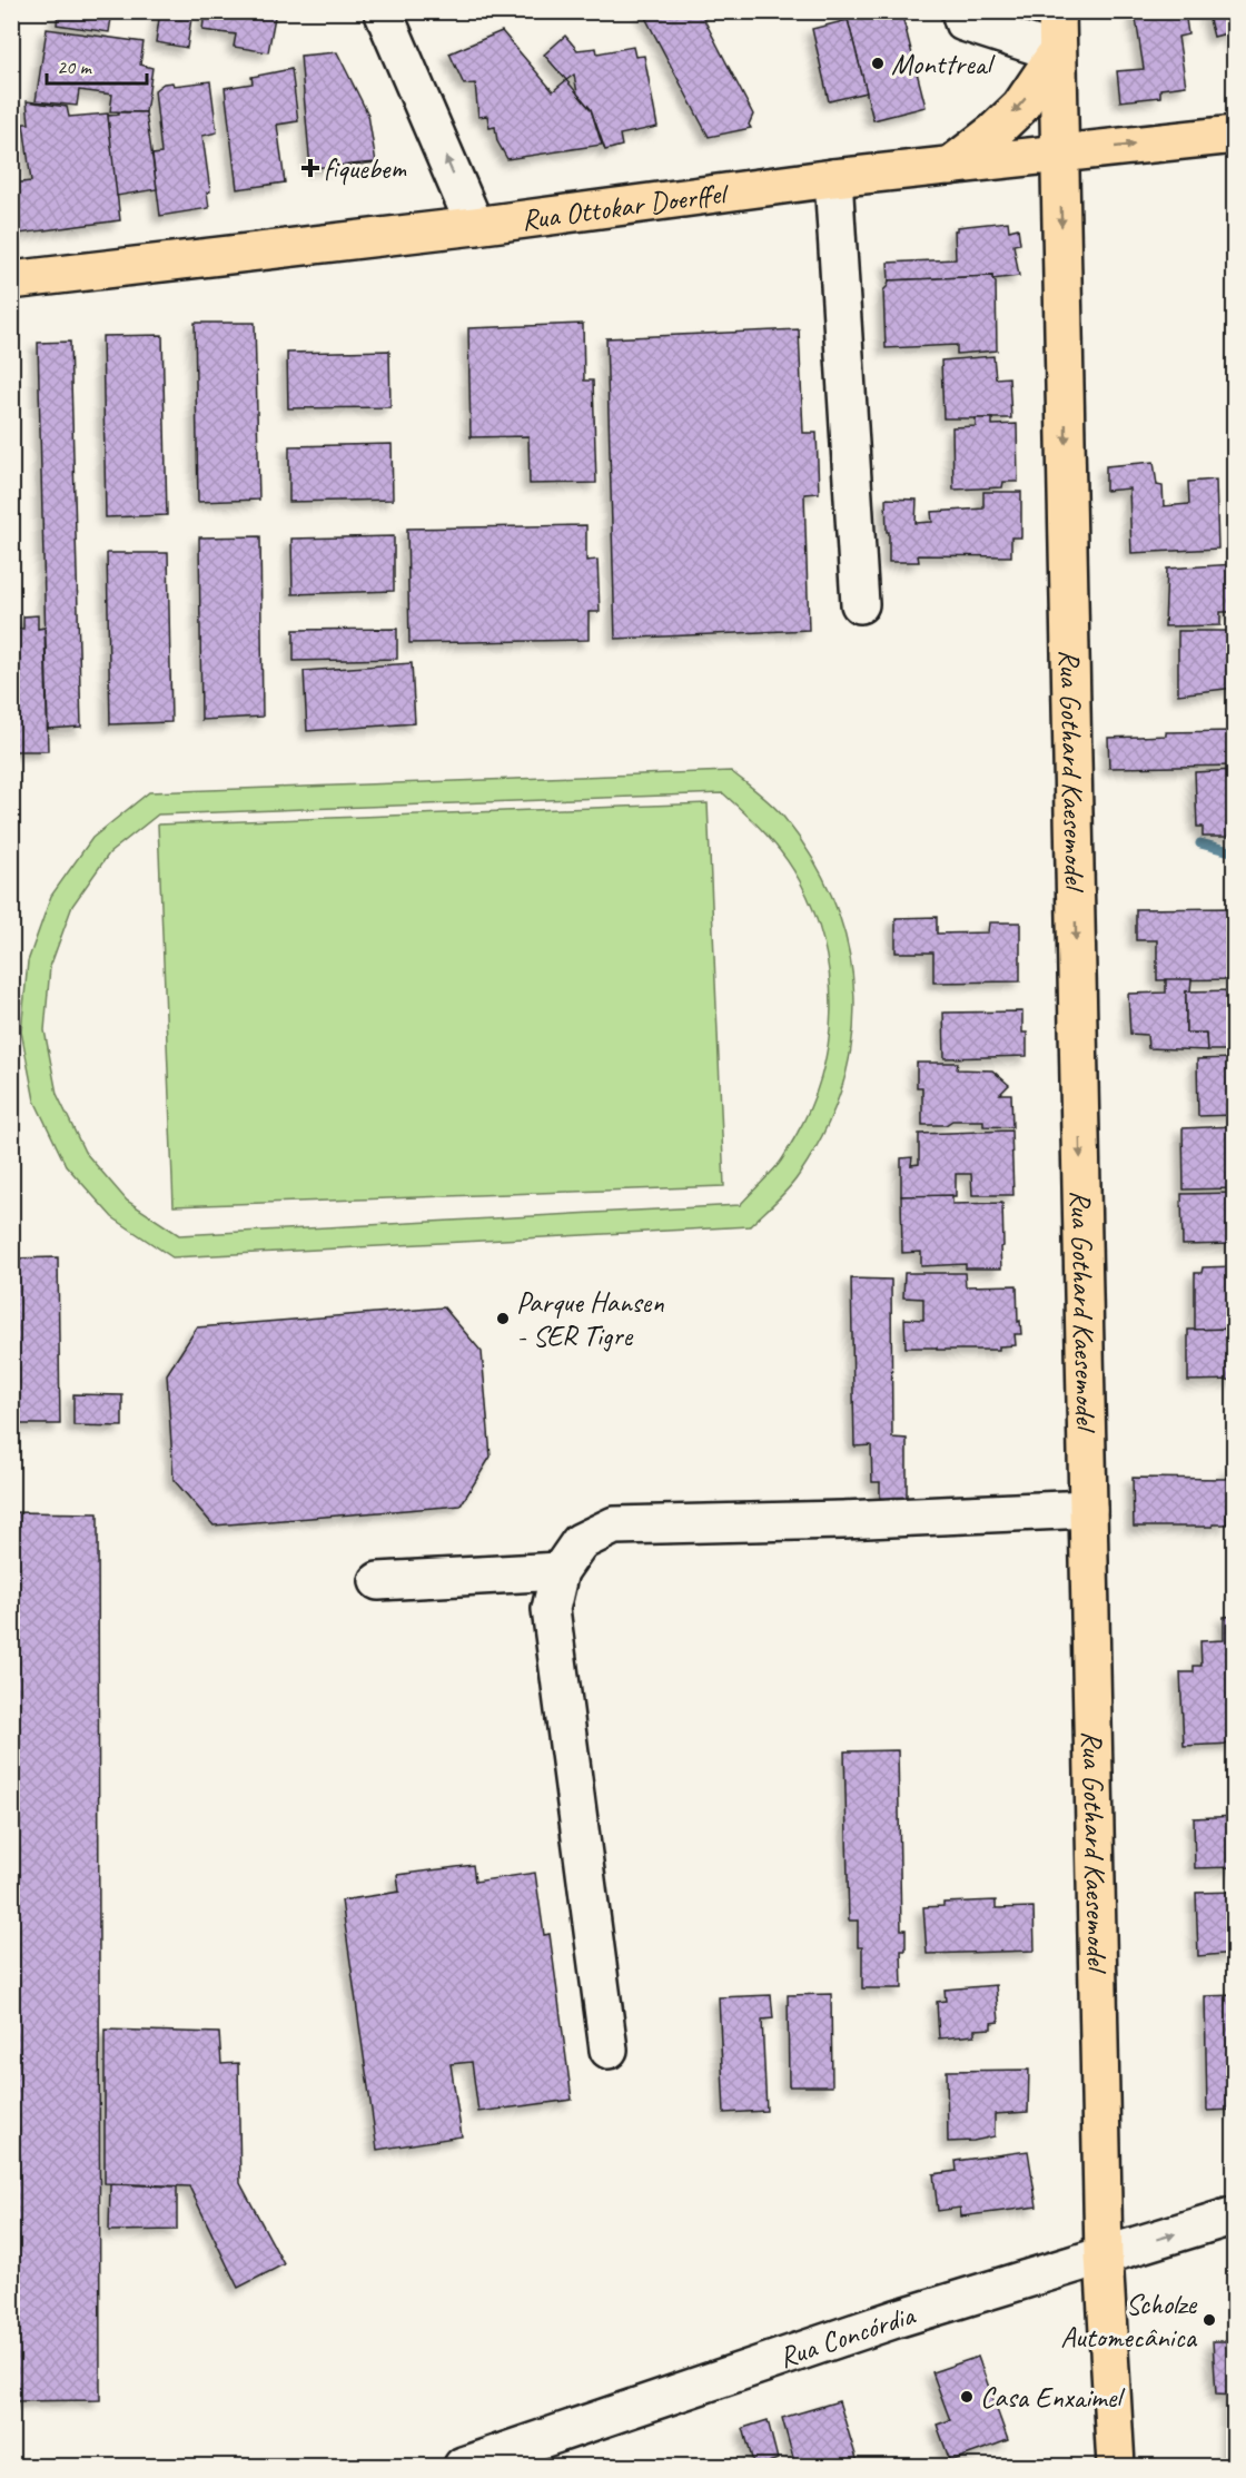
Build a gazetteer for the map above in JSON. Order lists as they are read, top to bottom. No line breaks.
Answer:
{"streets":{"main road":["Rua Ottokar Doerffel","Rua Gothard Kaesemodel"],"street":["Rua Concórdia"]},"crossings":[["Rua Ottokar Doerffel","Rua Gothard Kaesemodel"],["Rua Gothard Kaesemodel","Rua Concórdia"]],"one_way":["Rua Gothard Kaesemodel"],"places":{"other":["Monttreal","Parque Hansen - SER Tigre","Scholze Automecânica","Casa Enxaimel"],"health":["fiquebem"]},"scale_bar":"20 m"}
